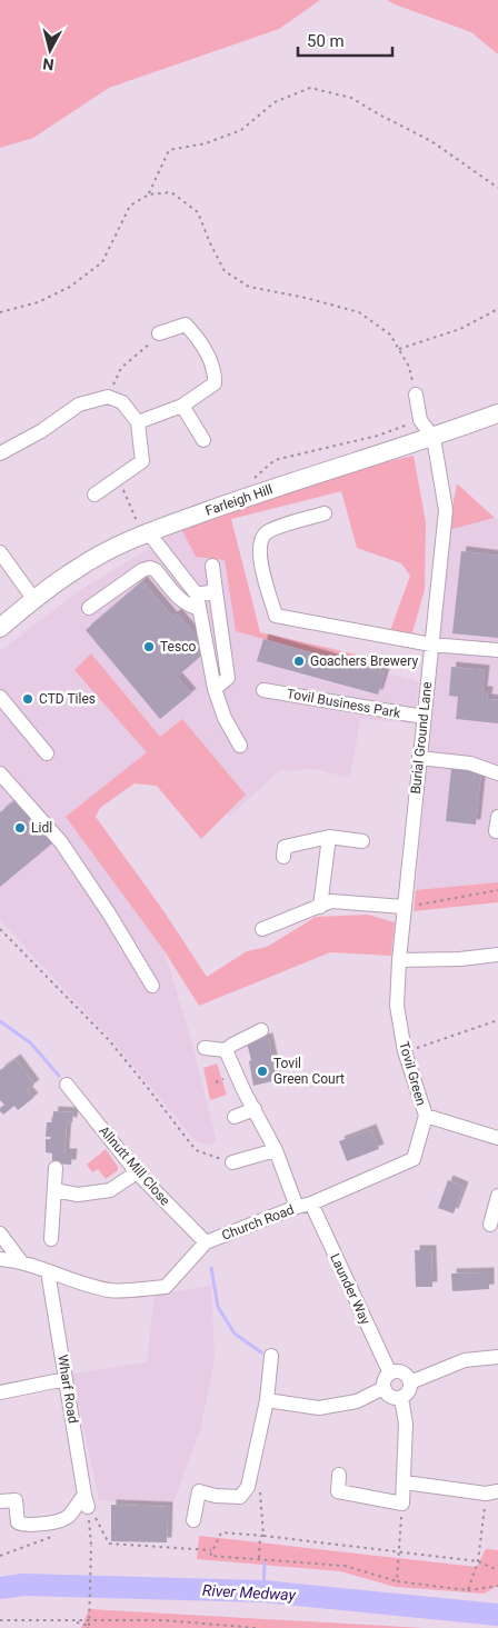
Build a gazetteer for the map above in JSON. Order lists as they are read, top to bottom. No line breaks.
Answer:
{"streets":{"main road":["Farleigh Hill"],"street":["Tovil Business Park","Burial Ground Lane","Tovil Green","Allnutt Mill Close","Church Road","Launder Way","Wharf Road"]},"crossings":[["Farleigh Hill","Burial Ground Lane"],["Tovil Business Park","Burial Ground Lane"],["Burial Ground Lane","Tovil Green"],["Tovil Green","Church Road"],["Tovil Green","Launder Way"],["Allnutt Mill Close","Church Road"],["Church Road","Launder Way"]],"water":["River Medway"],"places":["Tesco","Goachers Brewery","CTD Tiles","Lidl","Tovil Green Court"],"scale_bar":"50 m","north":"bottom"}
